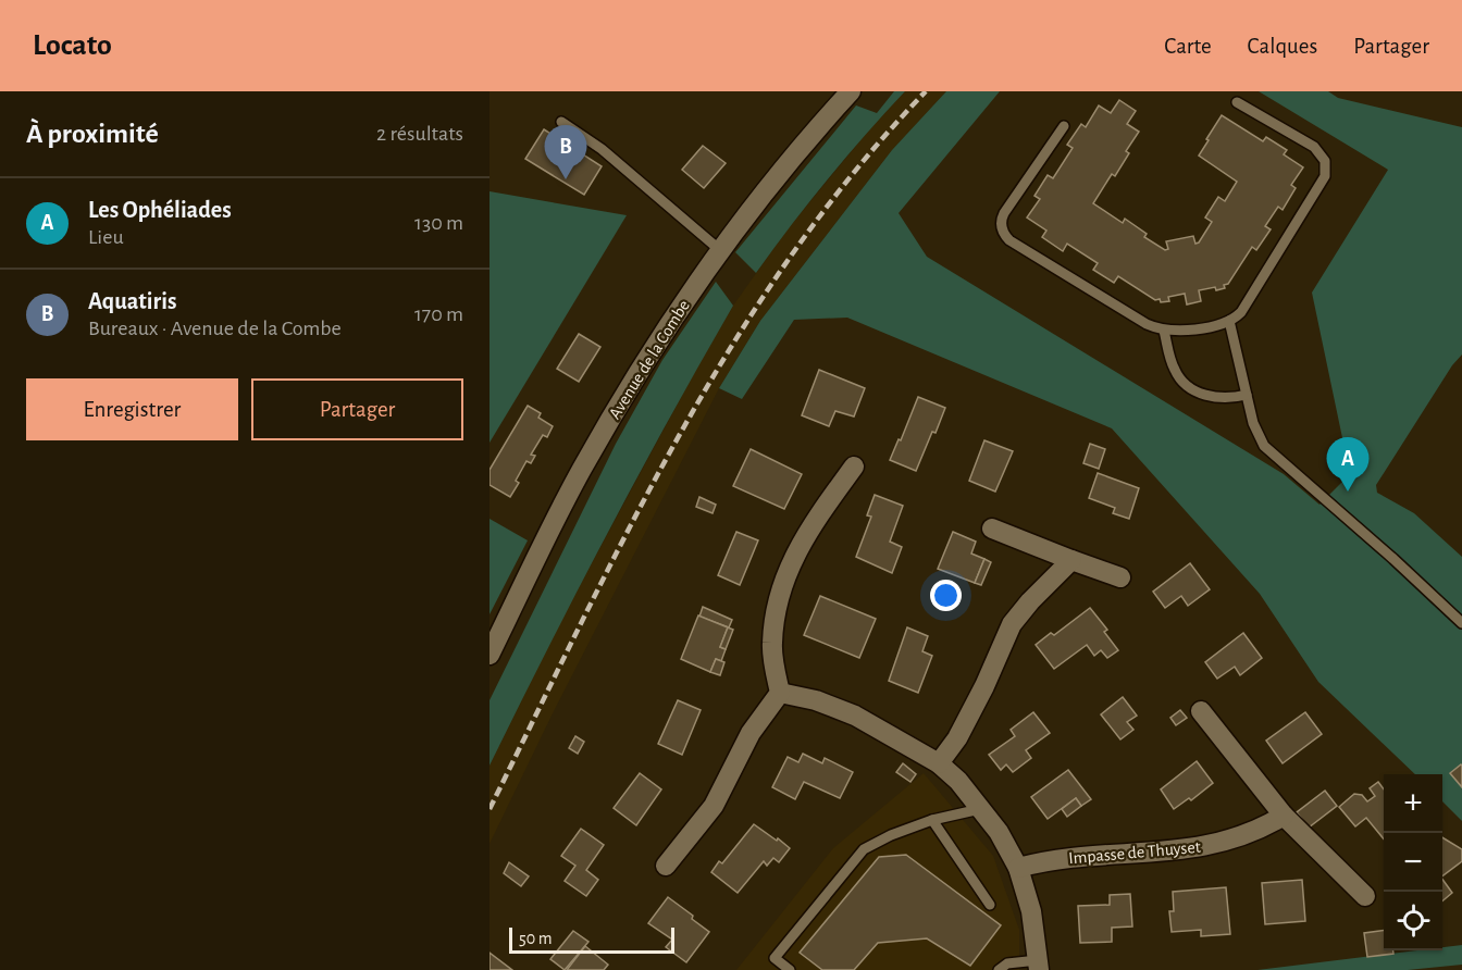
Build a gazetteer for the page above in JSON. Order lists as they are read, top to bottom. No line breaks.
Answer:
{"streets":{"street":["Avenue de la Combe","Impasse de Thuyset"]},"scale_bar":"50 m","page":{"header":"Locato","nav":["Carte","Calques","Partager"],"heading":["À proximité","2 résultats"],"pins":["B","A"],"list":[{"mark":"A","name":"Les Ophéliades","note":"Lieu","value":"130 m"},{"mark":"B","name":"Aquatiris","note":"Bureaux · Avenue de la Combe","value":"170 m"}],"buttons":["Enregistrer","Partager"],"map_buttons":["+","−"],"scale":"50 m"}}
